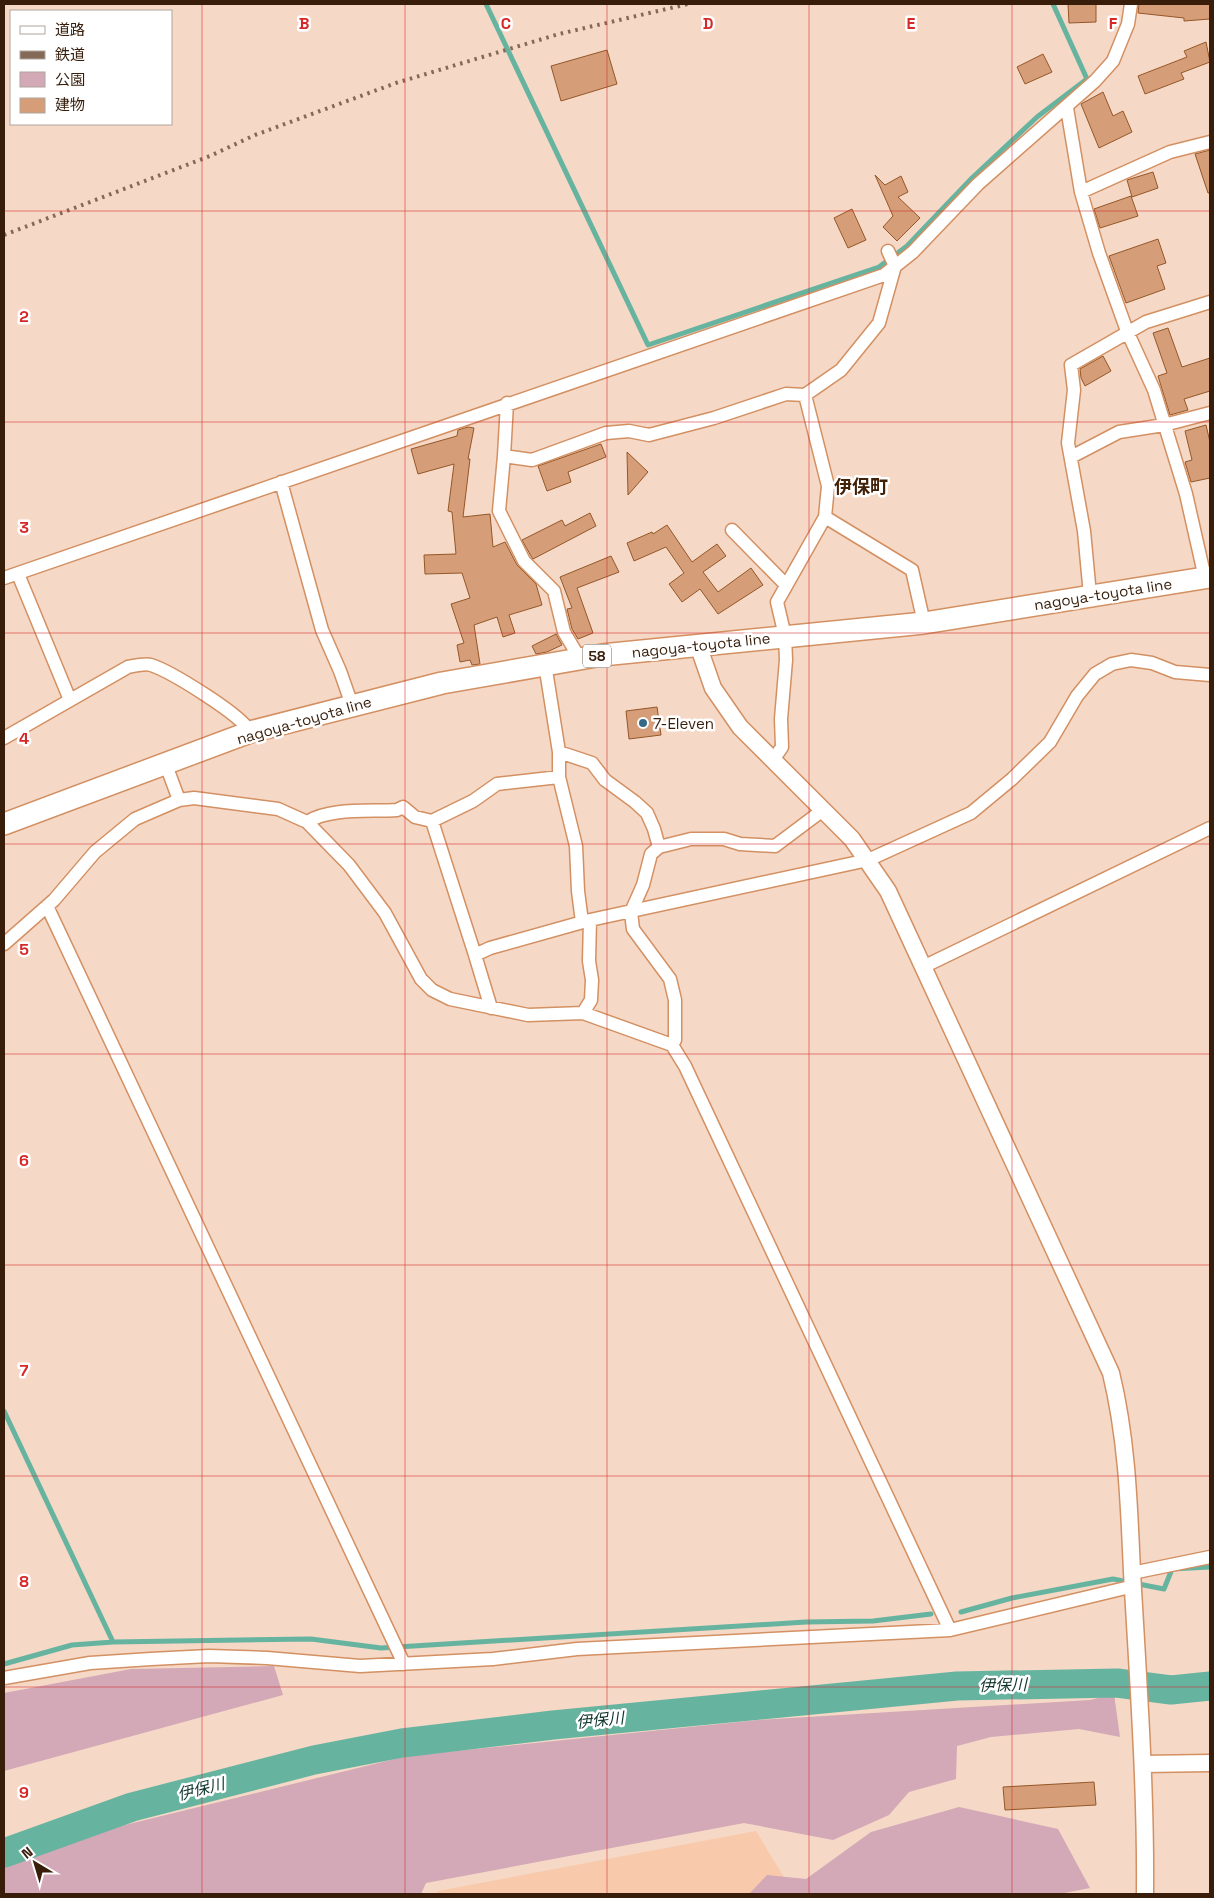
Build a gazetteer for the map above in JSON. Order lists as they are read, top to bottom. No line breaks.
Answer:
{"streets":{"main road":["nagoya-toyota line","58"]},"districts":["伊保町"],"water":["伊保川"],"places":["7-Eleven"],"legend":["道路","鉄道","公園","建物"],"north":"top left","grid":{"columns":["B","C","D","E","F"],"rows":["2","3","4","5","6","7","8","9"]}}
